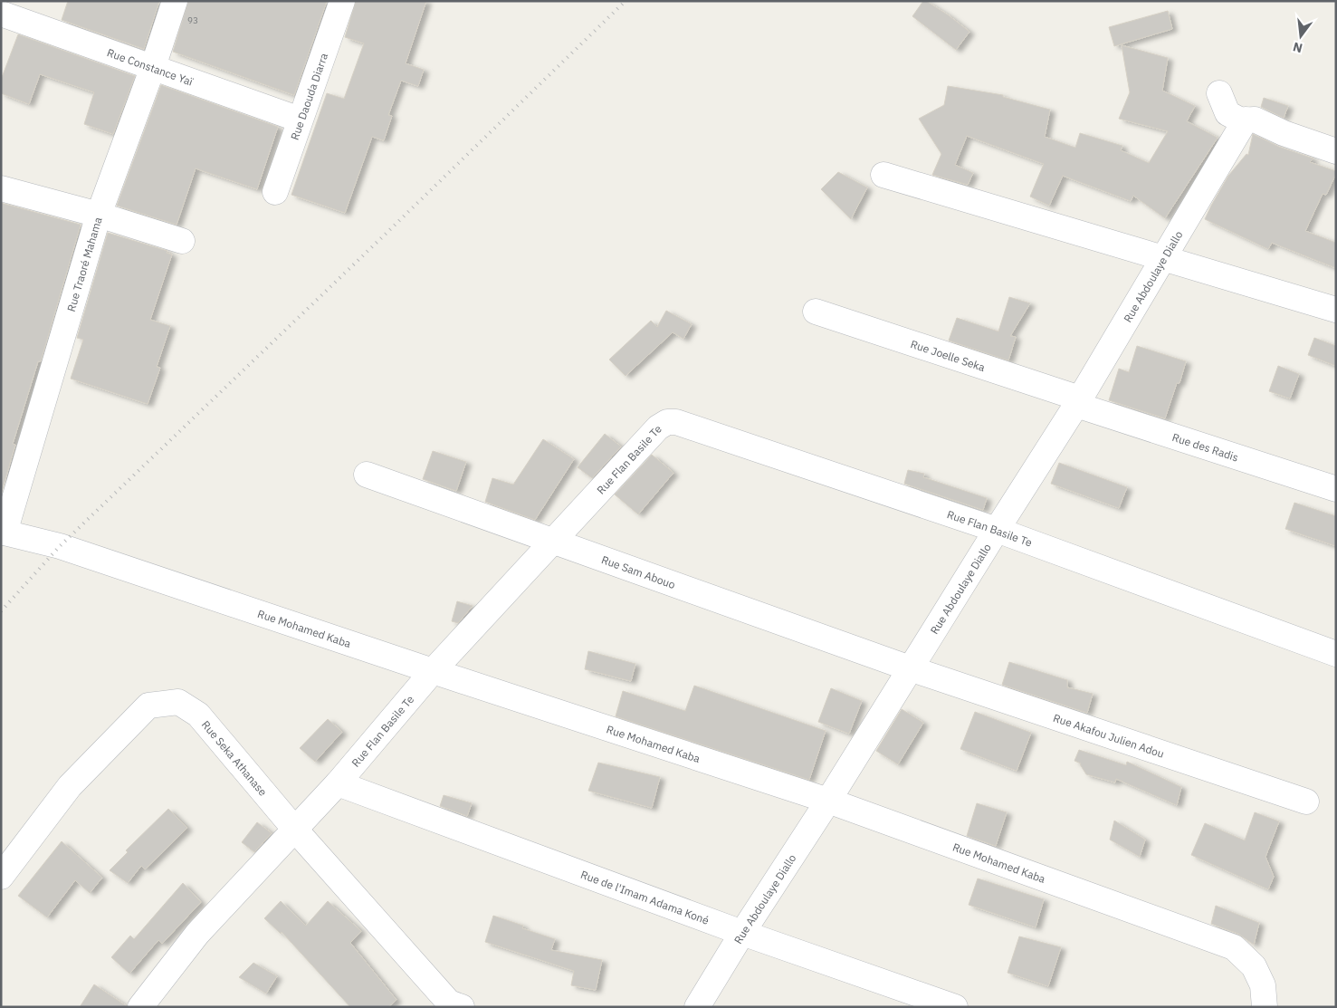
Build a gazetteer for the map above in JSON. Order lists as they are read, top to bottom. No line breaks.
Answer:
{"streets":{"street":["Rue Constance Yaï","Rue Daouda Diarra","Rue Traoré Mahama","Rue Abdoulaye Diallo","Rue Joelle Seka","Rue des Radis","Rue Flan Basile Te","Rue Sam Abouo","Rue Mohamed Kaba","Rue Akafou Julien Adou","Rue Seka Athanase","Rue de l'Imam Adama Koné"]},"crossings":[["Rue Constance Yaï","Rue Daouda Diarra"],["Rue Constance Yaï","Rue Traoré Mahama"],["Rue Traoré Mahama","Rue Mohamed Kaba"],["Rue Abdoulaye Diallo","Rue Joelle Seka"],["Rue Abdoulaye Diallo","Rue des Radis"],["Rue Abdoulaye Diallo","Rue Flan Basile Te"],["Rue Abdoulaye Diallo","Rue Sam Abouo"],["Rue Abdoulaye Diallo","Rue Mohamed Kaba"],["Rue Abdoulaye Diallo","Rue Akafou Julien Adou"],["Rue Abdoulaye Diallo","Rue de l'Imam Adama Koné"],["Rue Joelle Seka","Rue des Radis"],["Rue Flan Basile Te","Rue Sam Abouo"],["Rue Flan Basile Te","Rue Mohamed Kaba"],["Rue Flan Basile Te","Rue Seka Athanase"],["Rue Flan Basile Te","Rue de l'Imam Adama Koné"],["Rue Sam Abouo","Rue Akafou Julien Adou"]],"house_numbers":["93"],"north":"bottom"}
